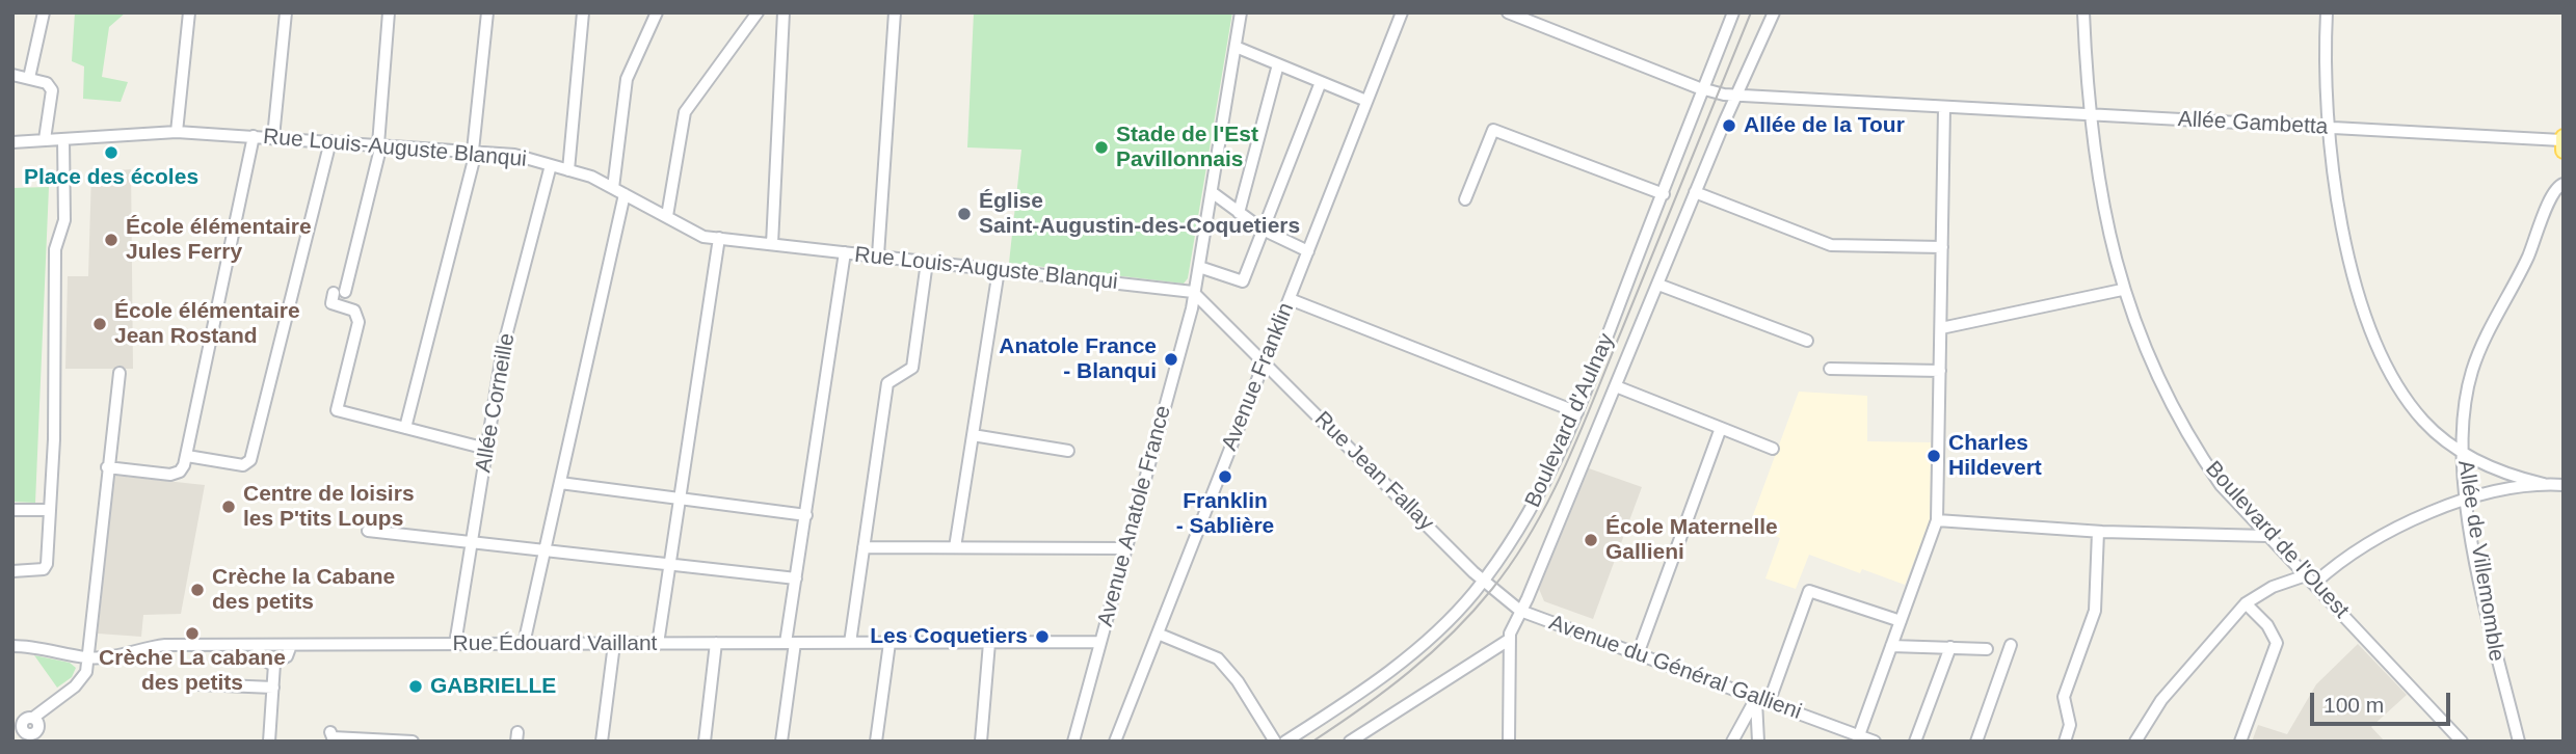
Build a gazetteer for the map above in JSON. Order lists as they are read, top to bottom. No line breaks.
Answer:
{"streets":{"street":["Allée Gambetta","Rue Louis-Auguste Blanqui","Avenue Franklin","Allée Corneille","Boulevard d'Aulnay","Rue Jean Fallay","Avenue Anatole France","Boulevard de l'Ouest","Allée de Villemomble","Rue Édouard Vaillant","Avenue du Général Gallieni"]},"crossings":[["Allée Gambetta","Boulevard de l'Ouest"],["Rue Louis-Auguste Blanqui","Allée Corneille"],["Rue Louis-Auguste Blanqui","Rue Jean Fallay"],["Rue Louis-Auguste Blanqui","Avenue Anatole France"],["Avenue Franklin","Rue Jean Fallay"],["Allée Corneille","Rue Édouard Vaillant"],["Boulevard d'Aulnay","Rue Jean Fallay"],["Boulevard d'Aulnay","Avenue du Général Gallieni"],["Rue Jean Fallay","Avenue Anatole France"],["Rue Jean Fallay","Avenue du Général Gallieni"],["Avenue Anatole France","Rue Édouard Vaillant"]],"places":["Allée de la Tour","Stade de l'Est Pavillonnais","Place des écoles","Église Saint-Augustin-des-Coquetiers","École élémentaire Jules Ferry","École élémentaire Jean Rostand","Anatole France - Blanqui","Charles Hildevert","Franklin - Sablière","Centre de loisirs les P'tits Loups","École Maternelle Gallieni","Crèche la Cabane des petits","Crèche La cabane des petits","Les Coquetiers","GABRIELLE"],"scale_bar":"100 m"}
